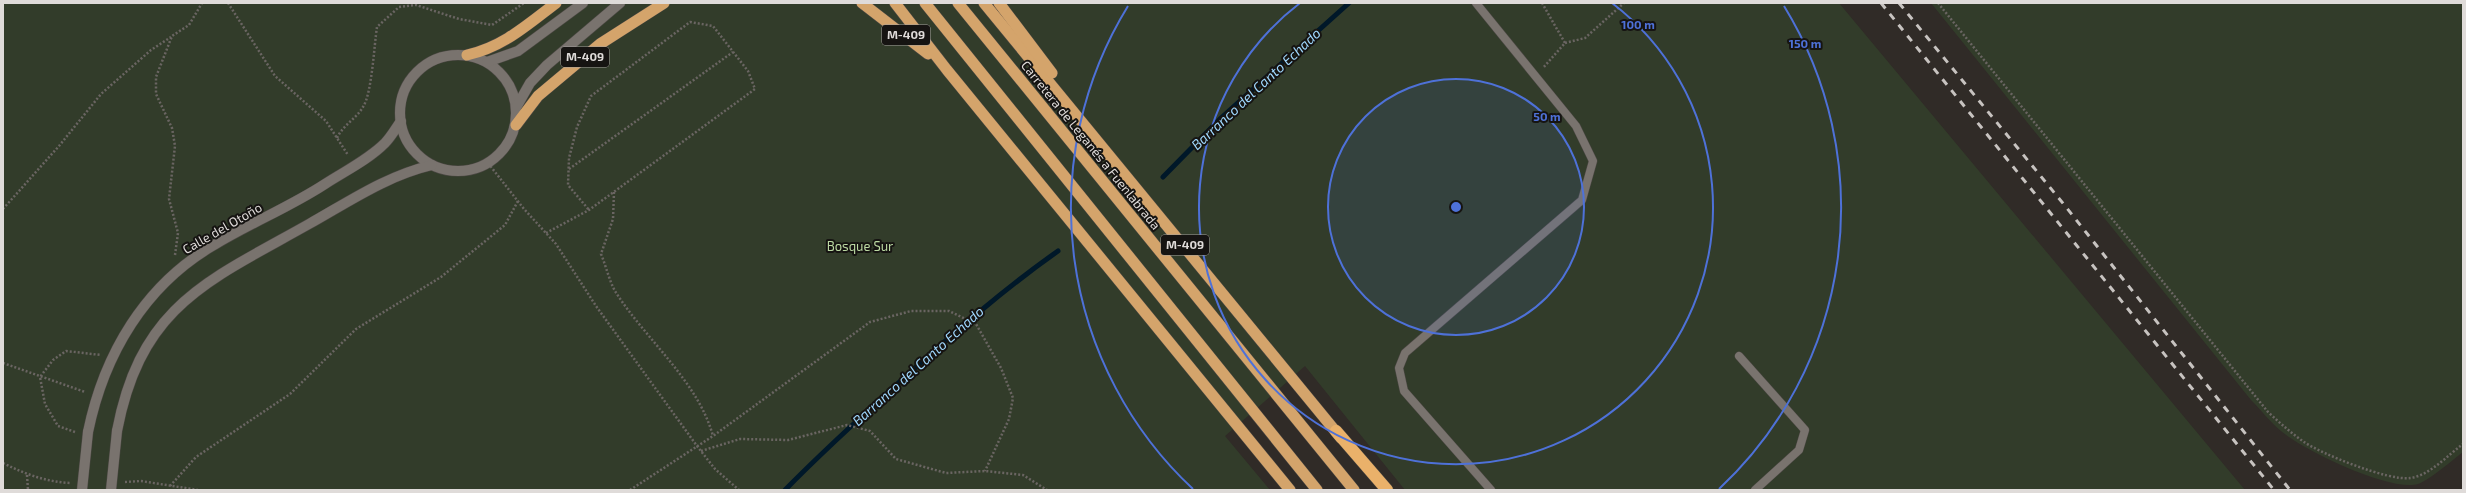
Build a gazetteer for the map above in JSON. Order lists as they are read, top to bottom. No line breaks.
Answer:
{"streets":{"highway":["M-409","Carretera de Leganés a Fuenlabrada"],"street":["Calle del Otoño"]},"crossings":[["M-409","Calle del Otoño"]],"water":["Barranco del Canto Echado"],"parks":["Bosque Sur"],"rings":["100 m","150 m","50 m"]}
